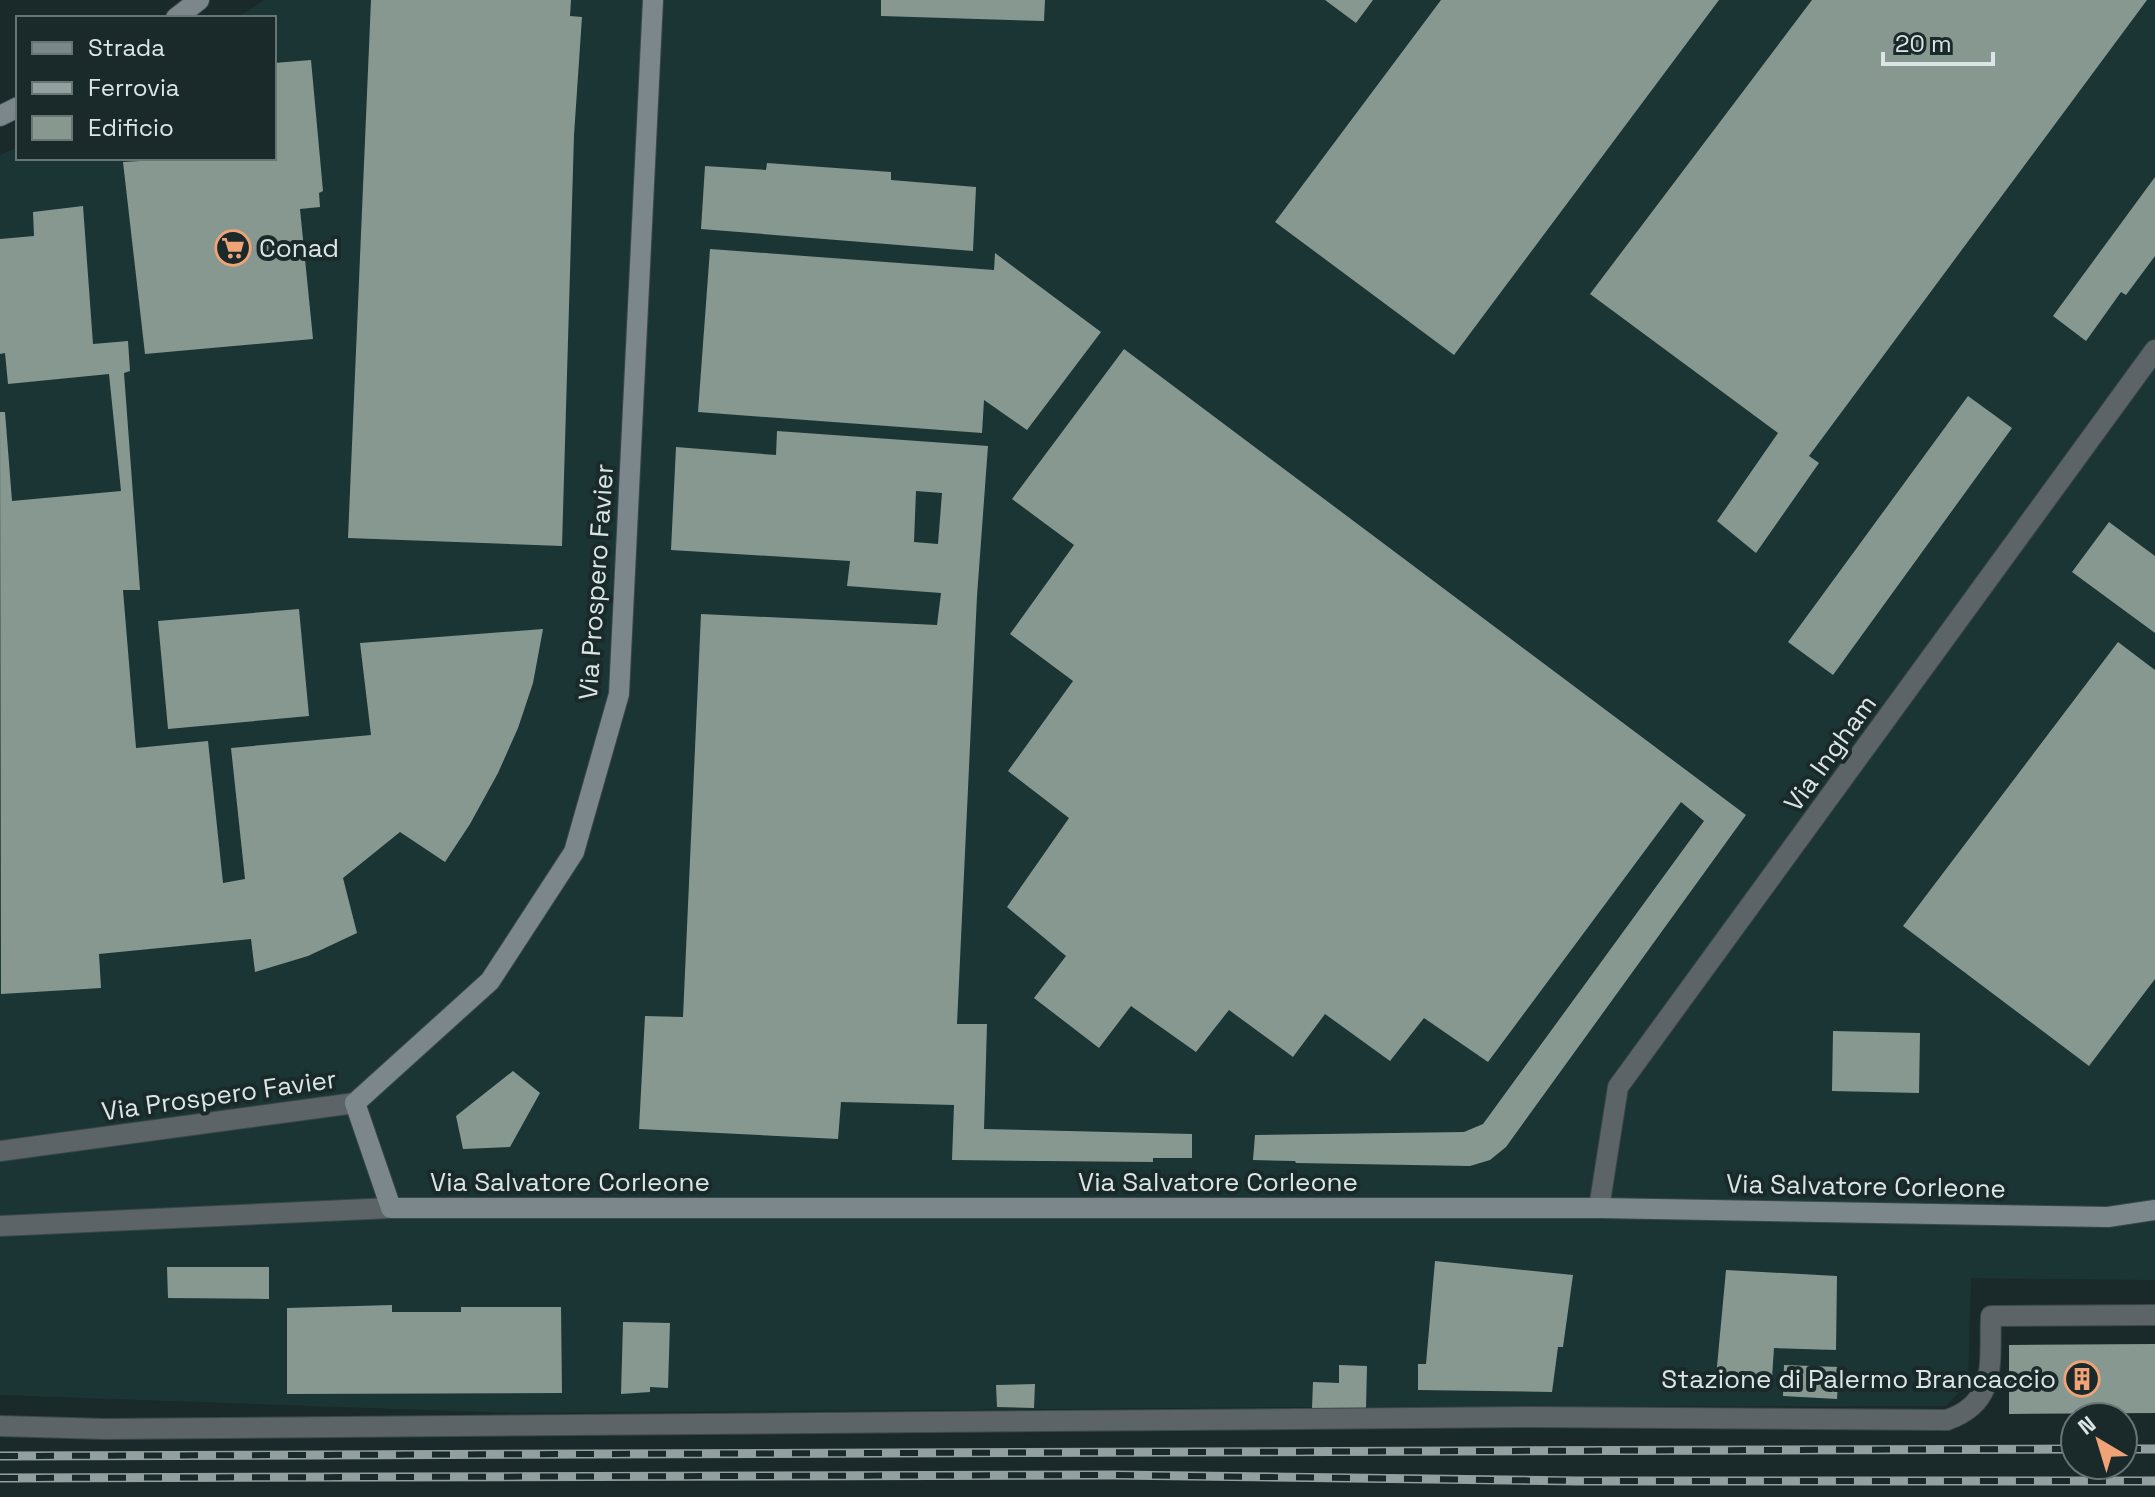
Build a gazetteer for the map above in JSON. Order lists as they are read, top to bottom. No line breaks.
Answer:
{"streets":{"street":["Via Prospero Favier","Via Ingham","Via Salvatore Corleone"]},"crossings":[["Via Ingham","Via Salvatore Corleone"]],"places":{"supermarket":["Conad"],"building":["Stazione di Palermo Brancaccio"]},"legend":["Strada","Ferrovia","Edificio"],"scale_bar":"20 m","north":"top left"}
